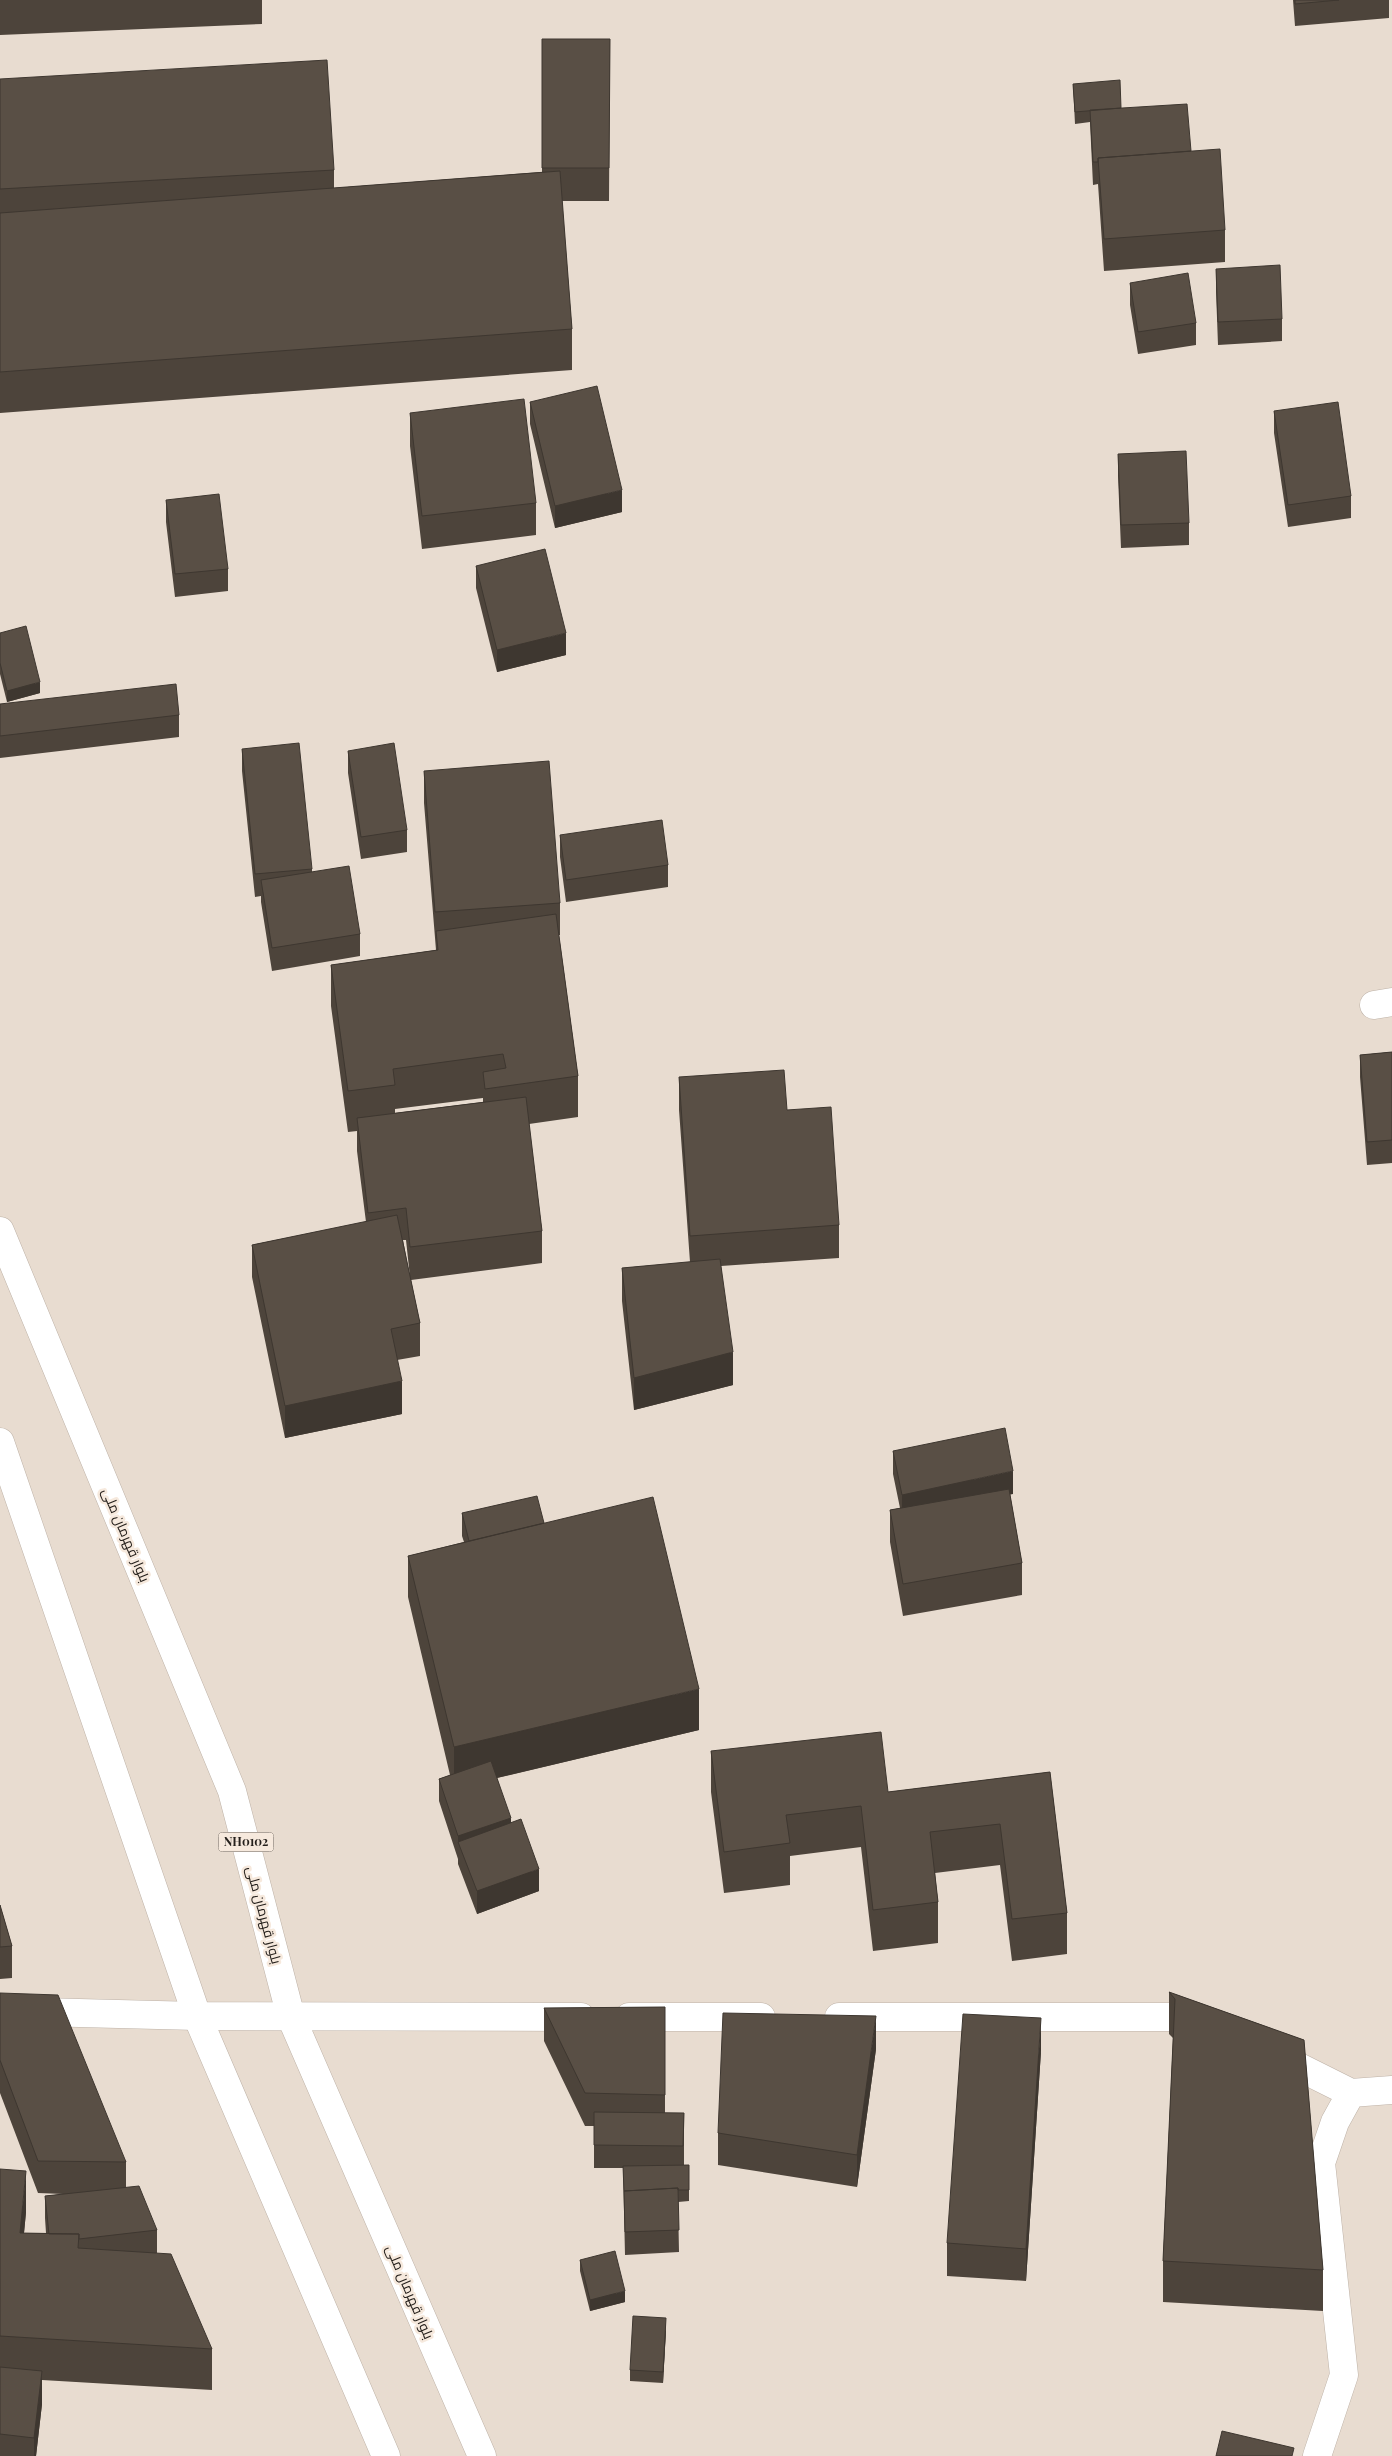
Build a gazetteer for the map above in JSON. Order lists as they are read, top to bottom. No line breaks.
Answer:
{"streets":{"main road":["بلوار قهرمان ملی","NH0102"]}}
